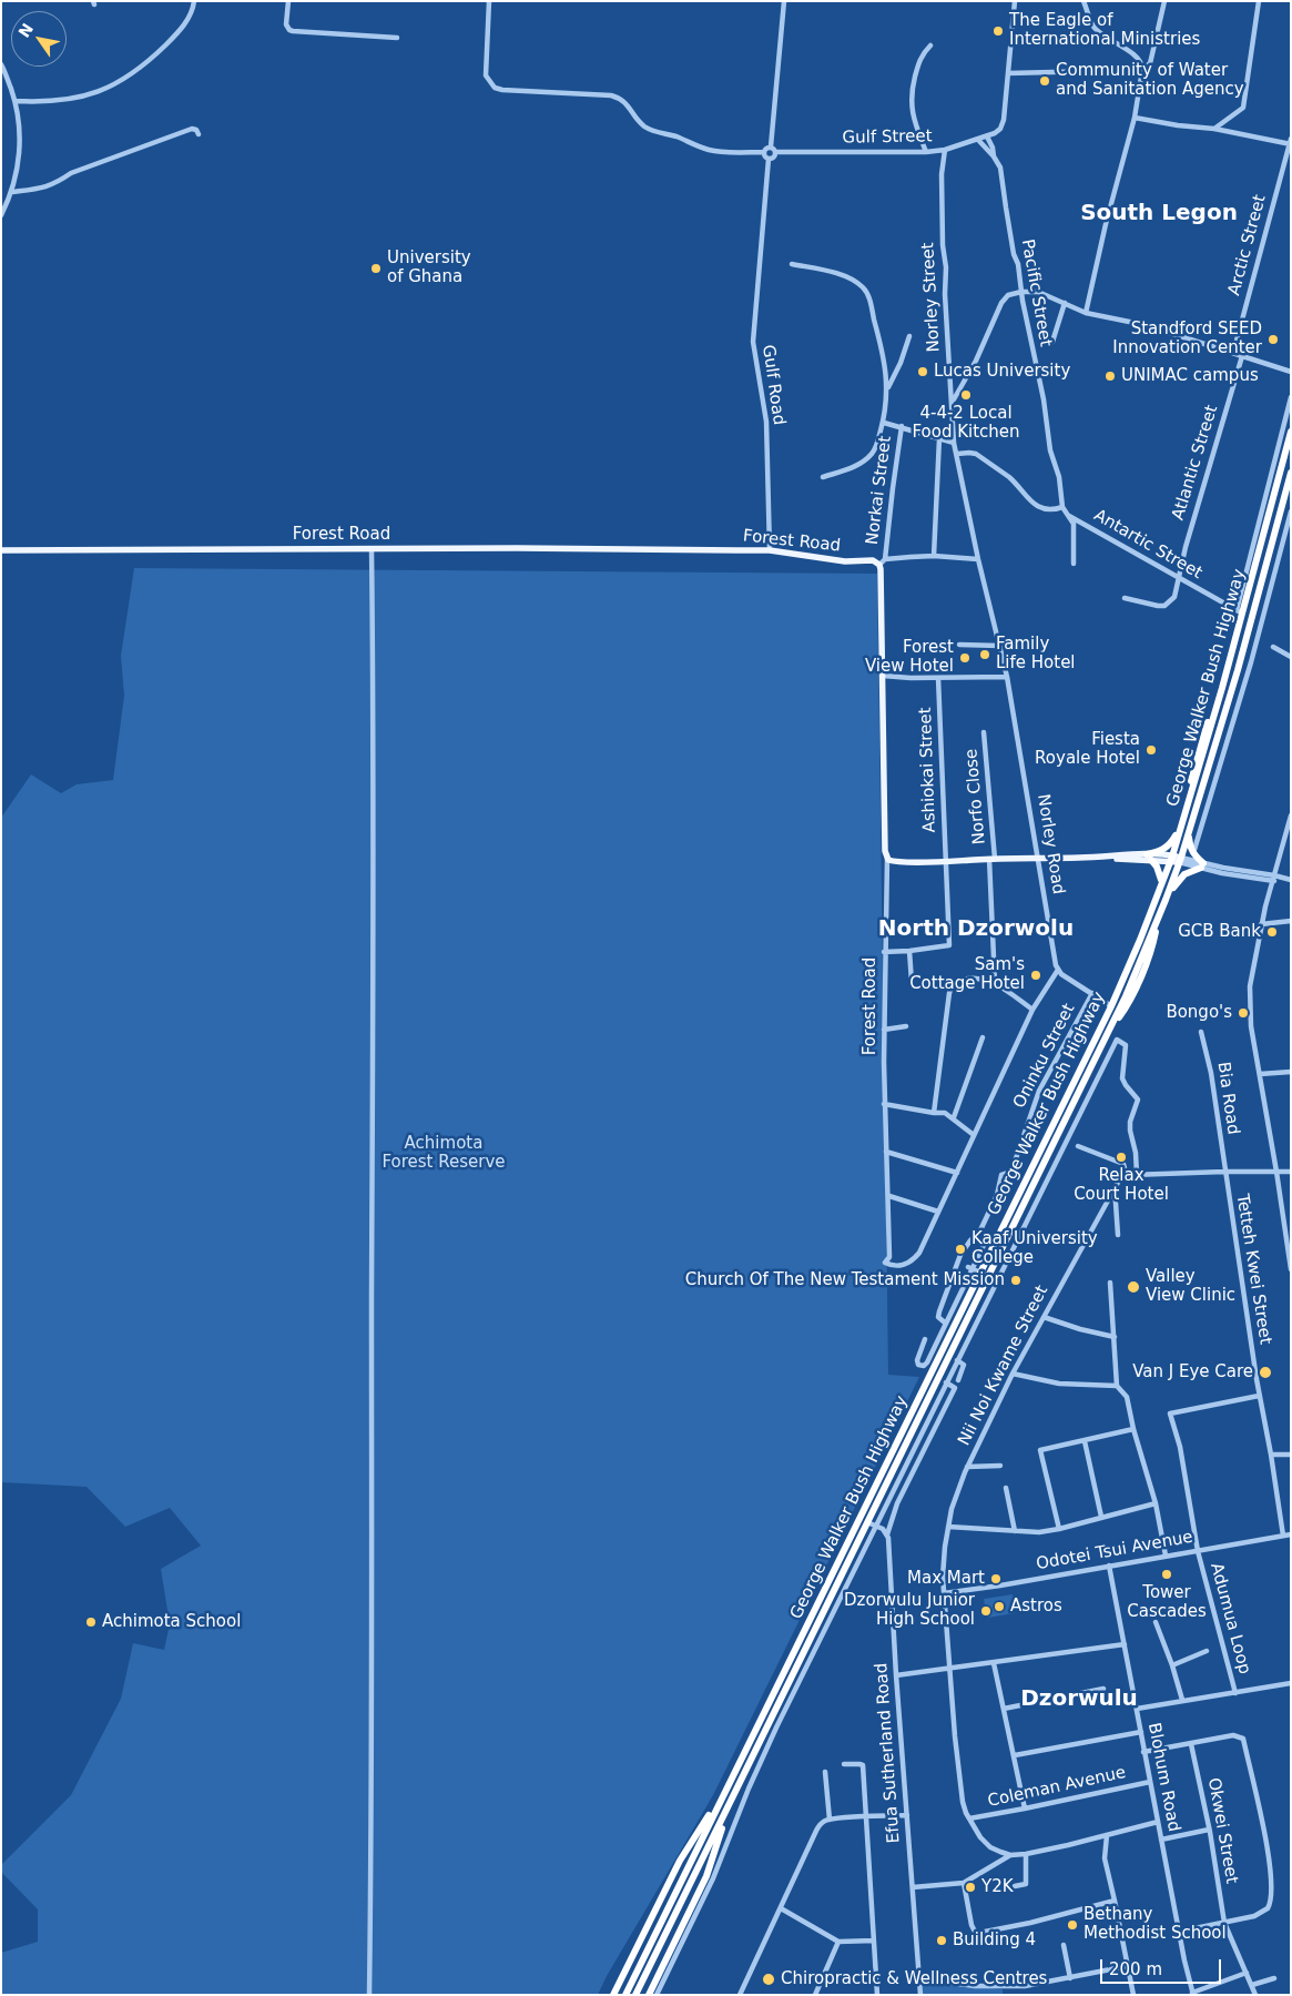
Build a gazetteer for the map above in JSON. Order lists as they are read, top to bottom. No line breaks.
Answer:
{"streets":{"highway":["George Walker Bush Highway"],"main road":["Forest Road"],"street":["Gulf Street","Arctic Street","Pacific Street","Norley Street","Gulf Road","Atlantic Street","Norkai Street","Antartic Street","Ashiokai Street","Norfo Close","Norley Road","Oninku Street","Bia Road","Tetteh Kwei Street","Nii Noi Kwame Street","Odotei Tsui Avenue","Adumua Loop","Efua Sutherland Road","Blohum Road","Coleman Avenue","Okwei Street"]},"crossings":[["Gulf Street","Pacific Street"],["Gulf Street","Norley Street"],["Gulf Street","Gulf Road"],["Pacific Street","Antartic Street"],["Norley Street","Norley Road"],["Gulf Road","Forest Road"],["Atlantic Street","Antartic Street"],["Antartic Street","George Walker Bush Highway"],["Bia Road","Tetteh Kwei Street"],["Bia Road","Nii Noi Kwame Street"],["Tetteh Kwei Street","Nii Noi Kwame Street"],["Tetteh Kwei Street","Odotei Tsui Avenue"],["Tetteh Kwei Street","Adumua Loop"],["Nii Noi Kwame Street","Odotei Tsui Avenue"],["Nii Noi Kwame Street","Coleman Avenue"],["Odotei Tsui Avenue","Adumua Loop"],["Odotei Tsui Avenue","Blohum Road"],["Blohum Road","Coleman Avenue"]],"districts":["South Legon","North Dzorwolu","Dzorwulu"],"parks":["Achimota Forest Reserve"],"places":["The Eagle of International Ministries","Community of Water and Sanitation Agency","University of Ghana","Standford SEED Innovation Center","Lucas University","UNIMAC campus","4-4-2 Local Food Kitchen","Family Life Hotel","Forest View Hotel","Fiesta Royale Hotel","GCB Bank","Sam's Cottage Hotel","Bongo's","Relax Court Hotel","Kaaf University College","Church Of The New Testament Mission","Valley View Clinic","Van J Eye Care","Tower Cascades","Max Mart","Astros","Dzorwulu Junior High School","Achimota School","Y2K","Bethany Methodist School","Building 4","Chiropractic & Wellness Centres"],"scale_bar":"200 m","north":"top left"}
